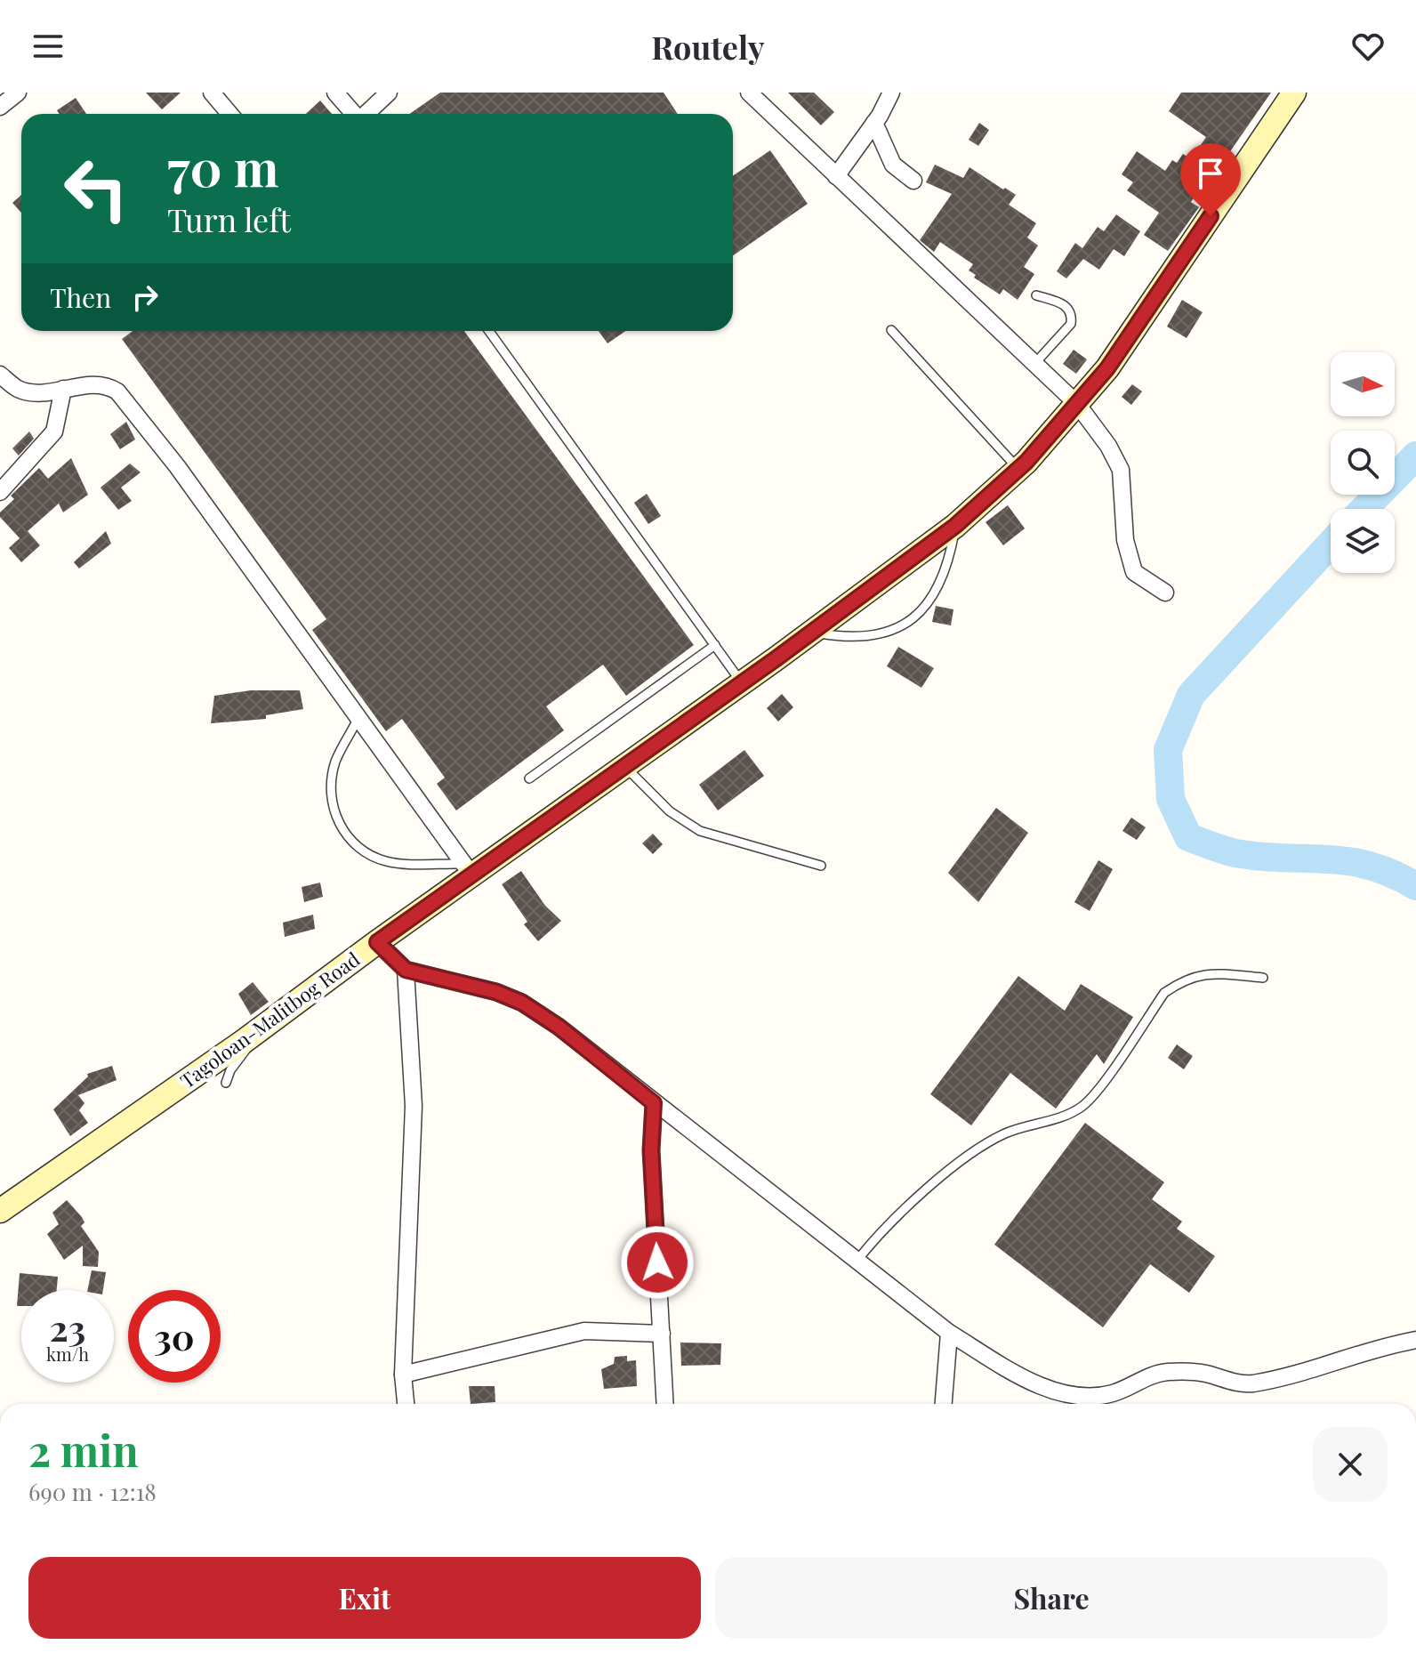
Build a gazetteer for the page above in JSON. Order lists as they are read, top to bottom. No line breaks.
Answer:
{"streets":{"main road":["Tagoloan-Malitbog Road"]},"north":"right","page":{"header":"Routely","turn":["70 m","Turn left"],"then":"Then","speed":"23 km/h","limit":"30","heading":["2 min","690 m · 12:18"],"buttons":["Exit","Share"]}}
